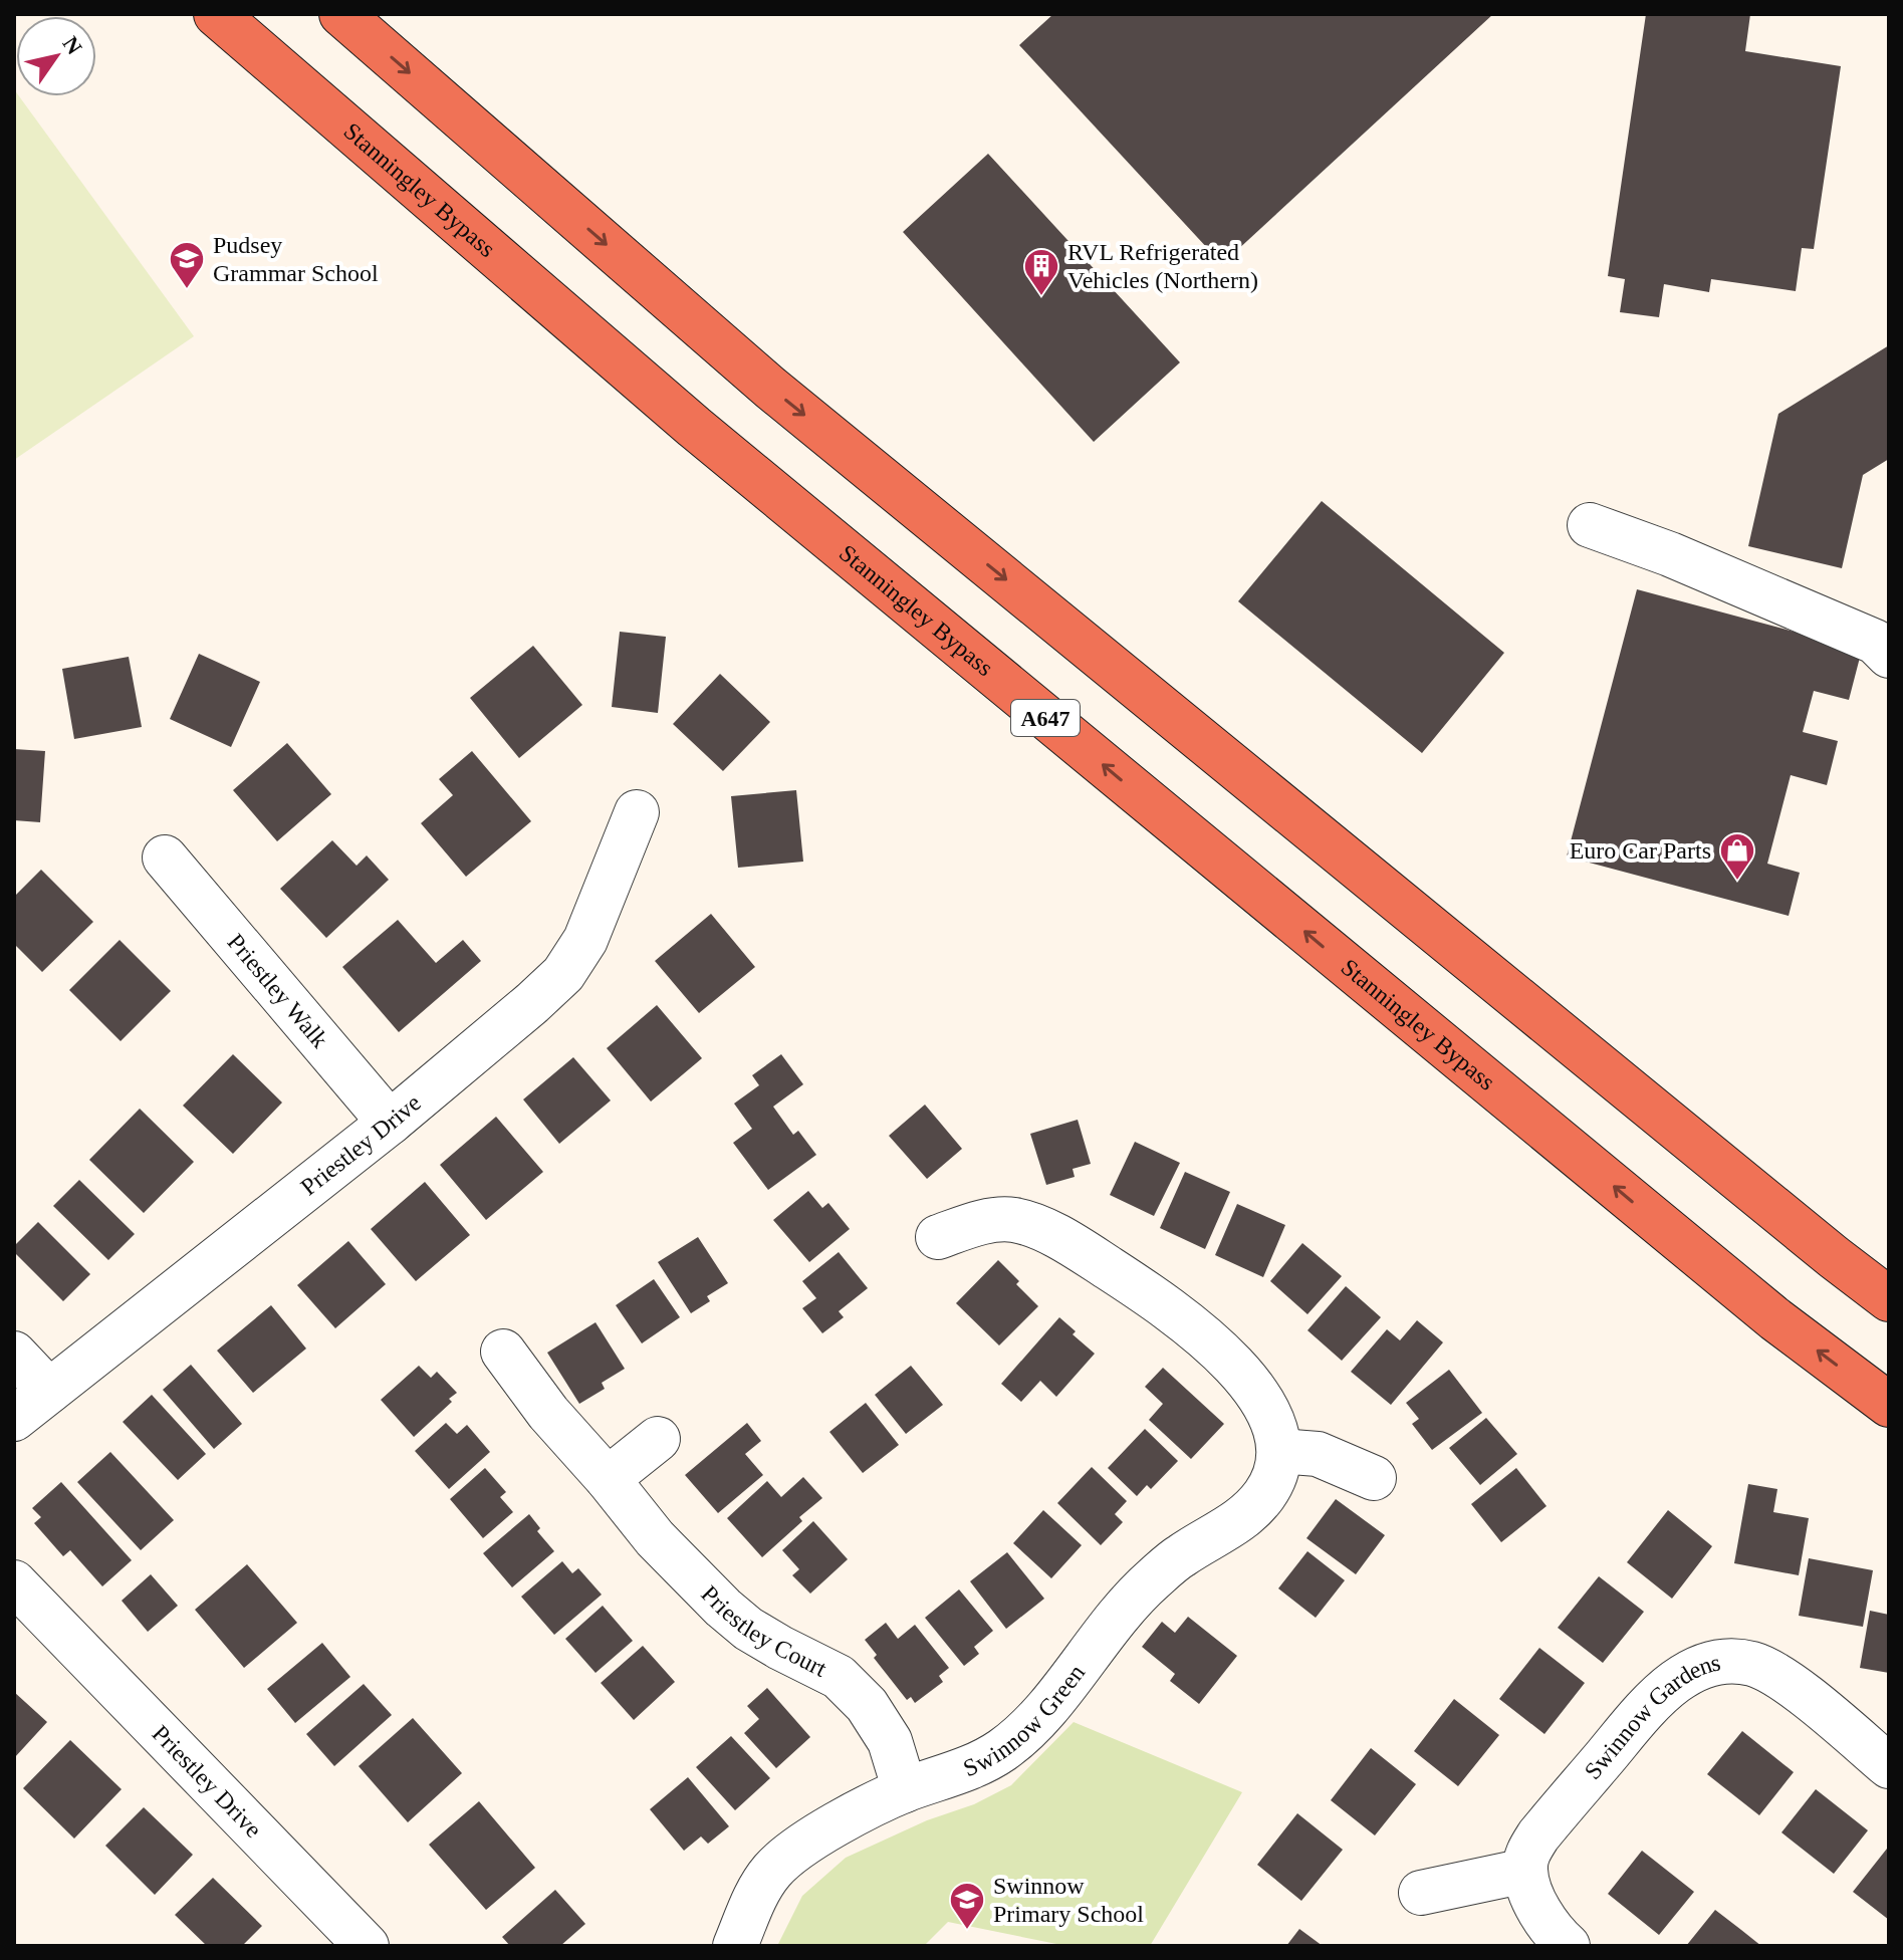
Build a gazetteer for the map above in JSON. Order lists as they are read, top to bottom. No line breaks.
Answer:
{"streets":{"highway":["Stanningley Bypass","A647"],"street":["Priestley Walk","Priestley Drive","Priestley Court","Swinnow Green","Swinnow Gardens"]},"crossings":[["Priestley Walk","Priestley Drive"],["Priestley Court","Swinnow Green"]],"places":{"school or university":["Pudsey Grammar School","Swinnow Primary School"],"building":["RVL Refrigerated Vehicles (Northern)"],"shop":["Euro Car Parts"]},"north":"top right"}
